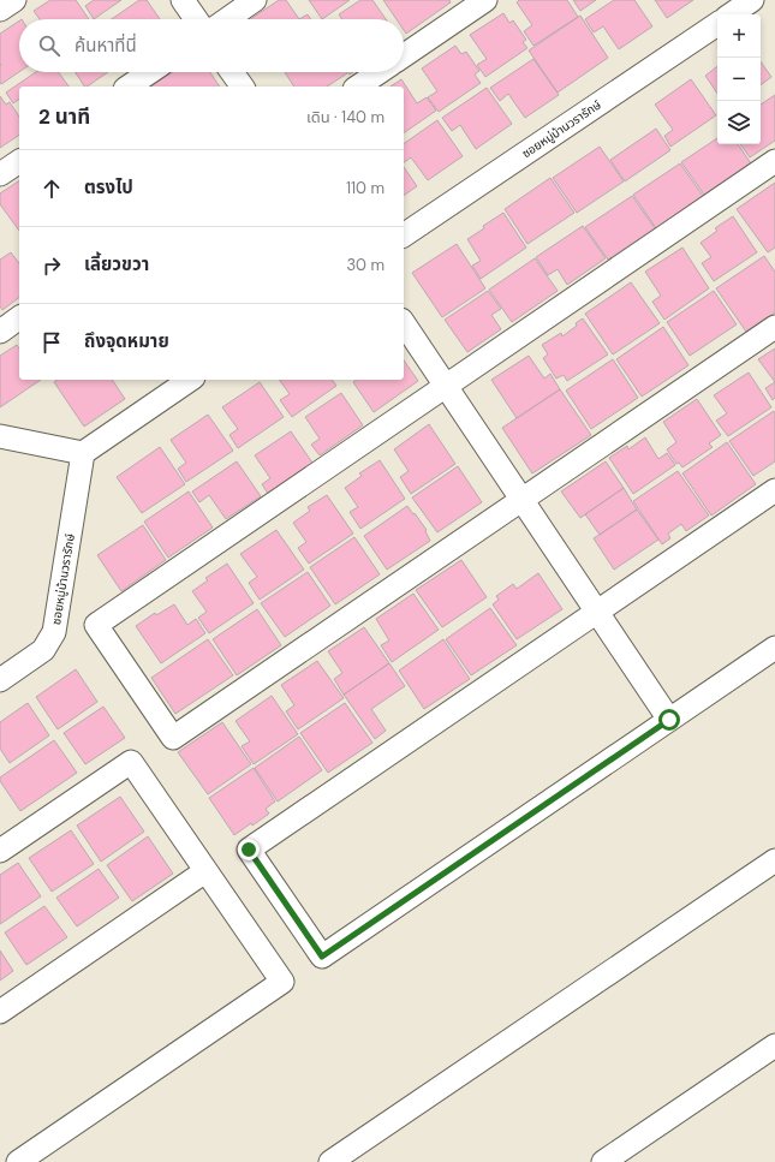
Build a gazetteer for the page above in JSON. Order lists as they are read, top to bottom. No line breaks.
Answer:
{"streets":{"street":["ซอยหมู่บ้านวรารักษ์"]},"page":{"map_buttons":["+","−"],"search":"ค้นหาที่นี่","heading":["2 นาที","เดิน · 140 m"],"list":[["ตรงไป","110 m"],["เลี้ยวขวา","30 m"],"ถึงจุดหมาย"]}}
